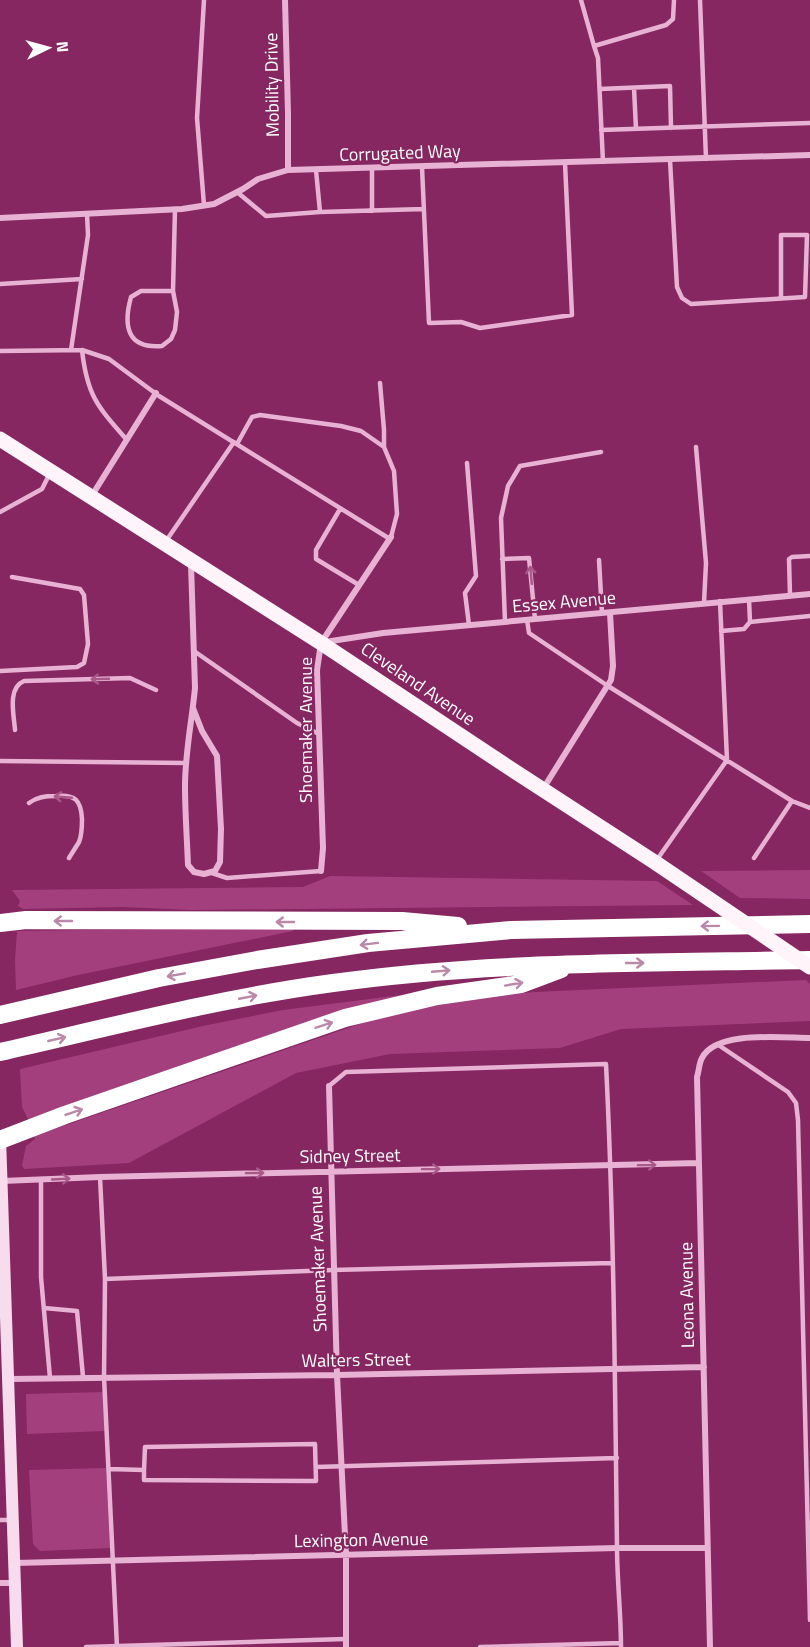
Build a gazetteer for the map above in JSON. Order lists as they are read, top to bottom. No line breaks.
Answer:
{"streets":{"main road":["Cleveland Avenue"],"street":["Mobility Drive","Corrugated Way","Essex Avenue","Shoemaker Avenue","Sidney Street","Leona Avenue","Walters Street","Lexington Avenue"]},"crossings":[["Mobility Drive","Corrugated Way"],["Essex Avenue","Cleveland Avenue"],["Essex Avenue","Shoemaker Avenue"],["Cleveland Avenue","Shoemaker Avenue"],["Shoemaker Avenue","Sidney Street"],["Shoemaker Avenue","Walters Street"],["Shoemaker Avenue","Lexington Avenue"],["Sidney Street","Leona Avenue"],["Leona Avenue","Walters Street"],["Leona Avenue","Lexington Avenue"]],"one_way":["Sidney Street"],"north":"right"}
